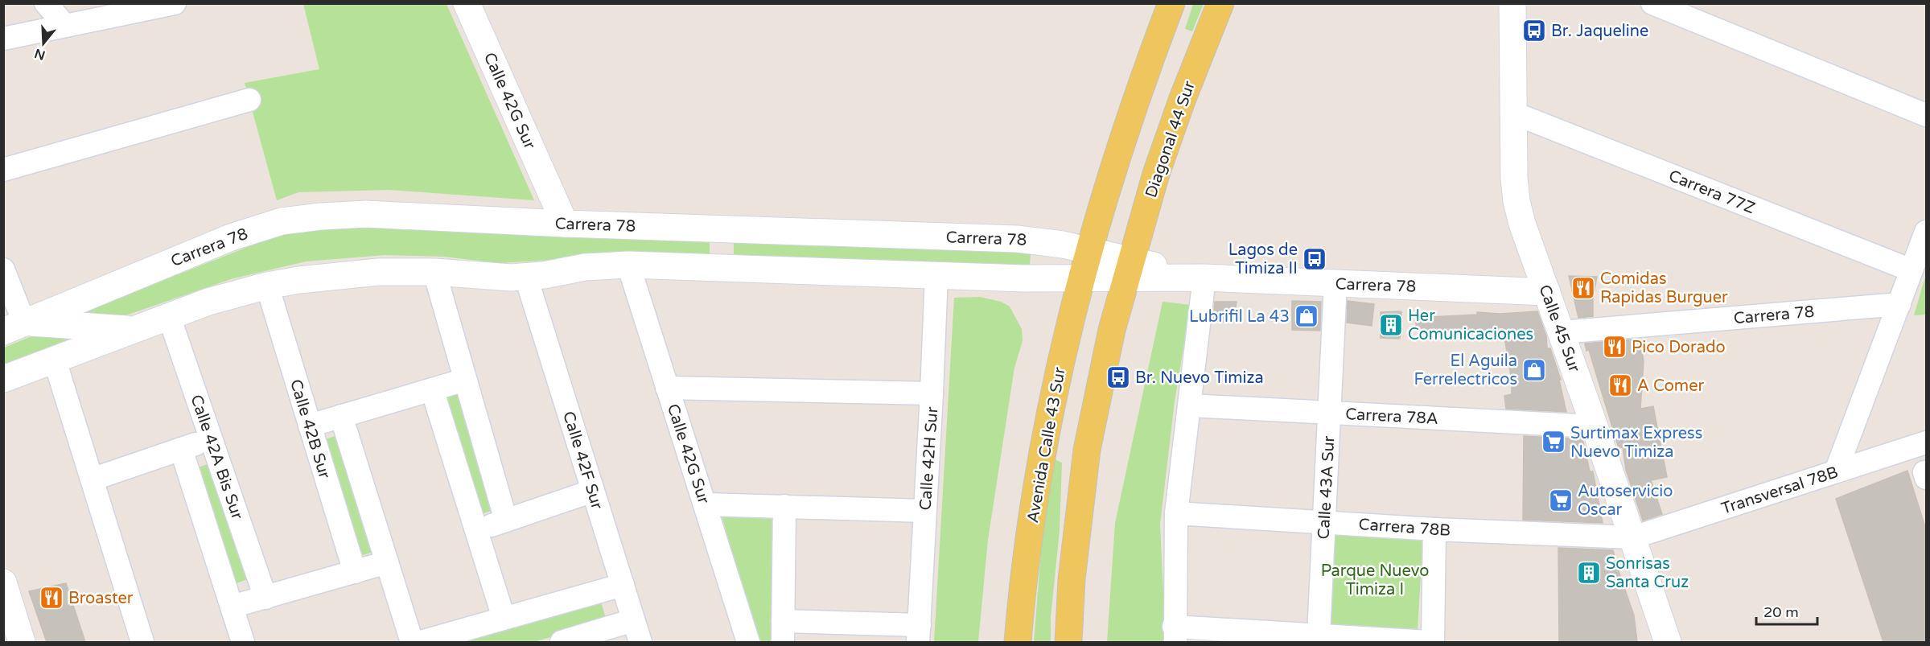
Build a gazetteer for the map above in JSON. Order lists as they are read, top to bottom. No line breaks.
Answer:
{"streets":{"main road":["Diagonal 44 Sur","Avenida Calle 43 Sur"],"street":["Calle 42G Sur","Carrera 77Z","Carrera 78","Calle 45 Sur","Carrera 78A","Calle 42B Sur","Calle 42A Bis Sur","Calle 42H Sur","Calle 42F Sur","Calle 43A Sur","Transversal 78B","Carrera 78B"]},"crossings":[["Calle 42G Sur","Carrera 78"],["Diagonal 44 Sur","Carrera 78"],["Carrera 77Z","Calle 45 Sur"],["Carrera 78","Calle 45 Sur"],["Carrera 78","Calle 42B Sur"],["Carrera 78","Avenida Calle 43 Sur"],["Carrera 78","Calle 42A Bis Sur"],["Carrera 78","Calle 42H Sur"],["Carrera 78","Calle 42F Sur"],["Carrera 78","Calle 43A Sur"],["Calle 45 Sur","Carrera 78A"],["Calle 45 Sur","Transversal 78B"],["Calle 45 Sur","Carrera 78B"],["Carrera 78A","Calle 43A Sur"],["Calle 43A Sur","Carrera 78B"],["Transversal 78B","Carrera 78B"]],"parks":["Parque Nuevo Timiza I"],"places":{"bus stop":["Br. Jaqueline","Lagos de Timiza II","Br. Nuevo Timiza"],"restaurant":["Comidas Rapidas Burguer","Pico Dorado","A Comer","Broaster"],"shop":["Lubrifil La 43","El Aguila Ferrelectricos"],"building":["Her Comunicaciones","Sonrisas Santa Cruz"],"supermarket":["Surtimax Express Nuevo Timiza","Autoservicio Oscar"]},"scale_bar":"20 m","north":"bottom"}
